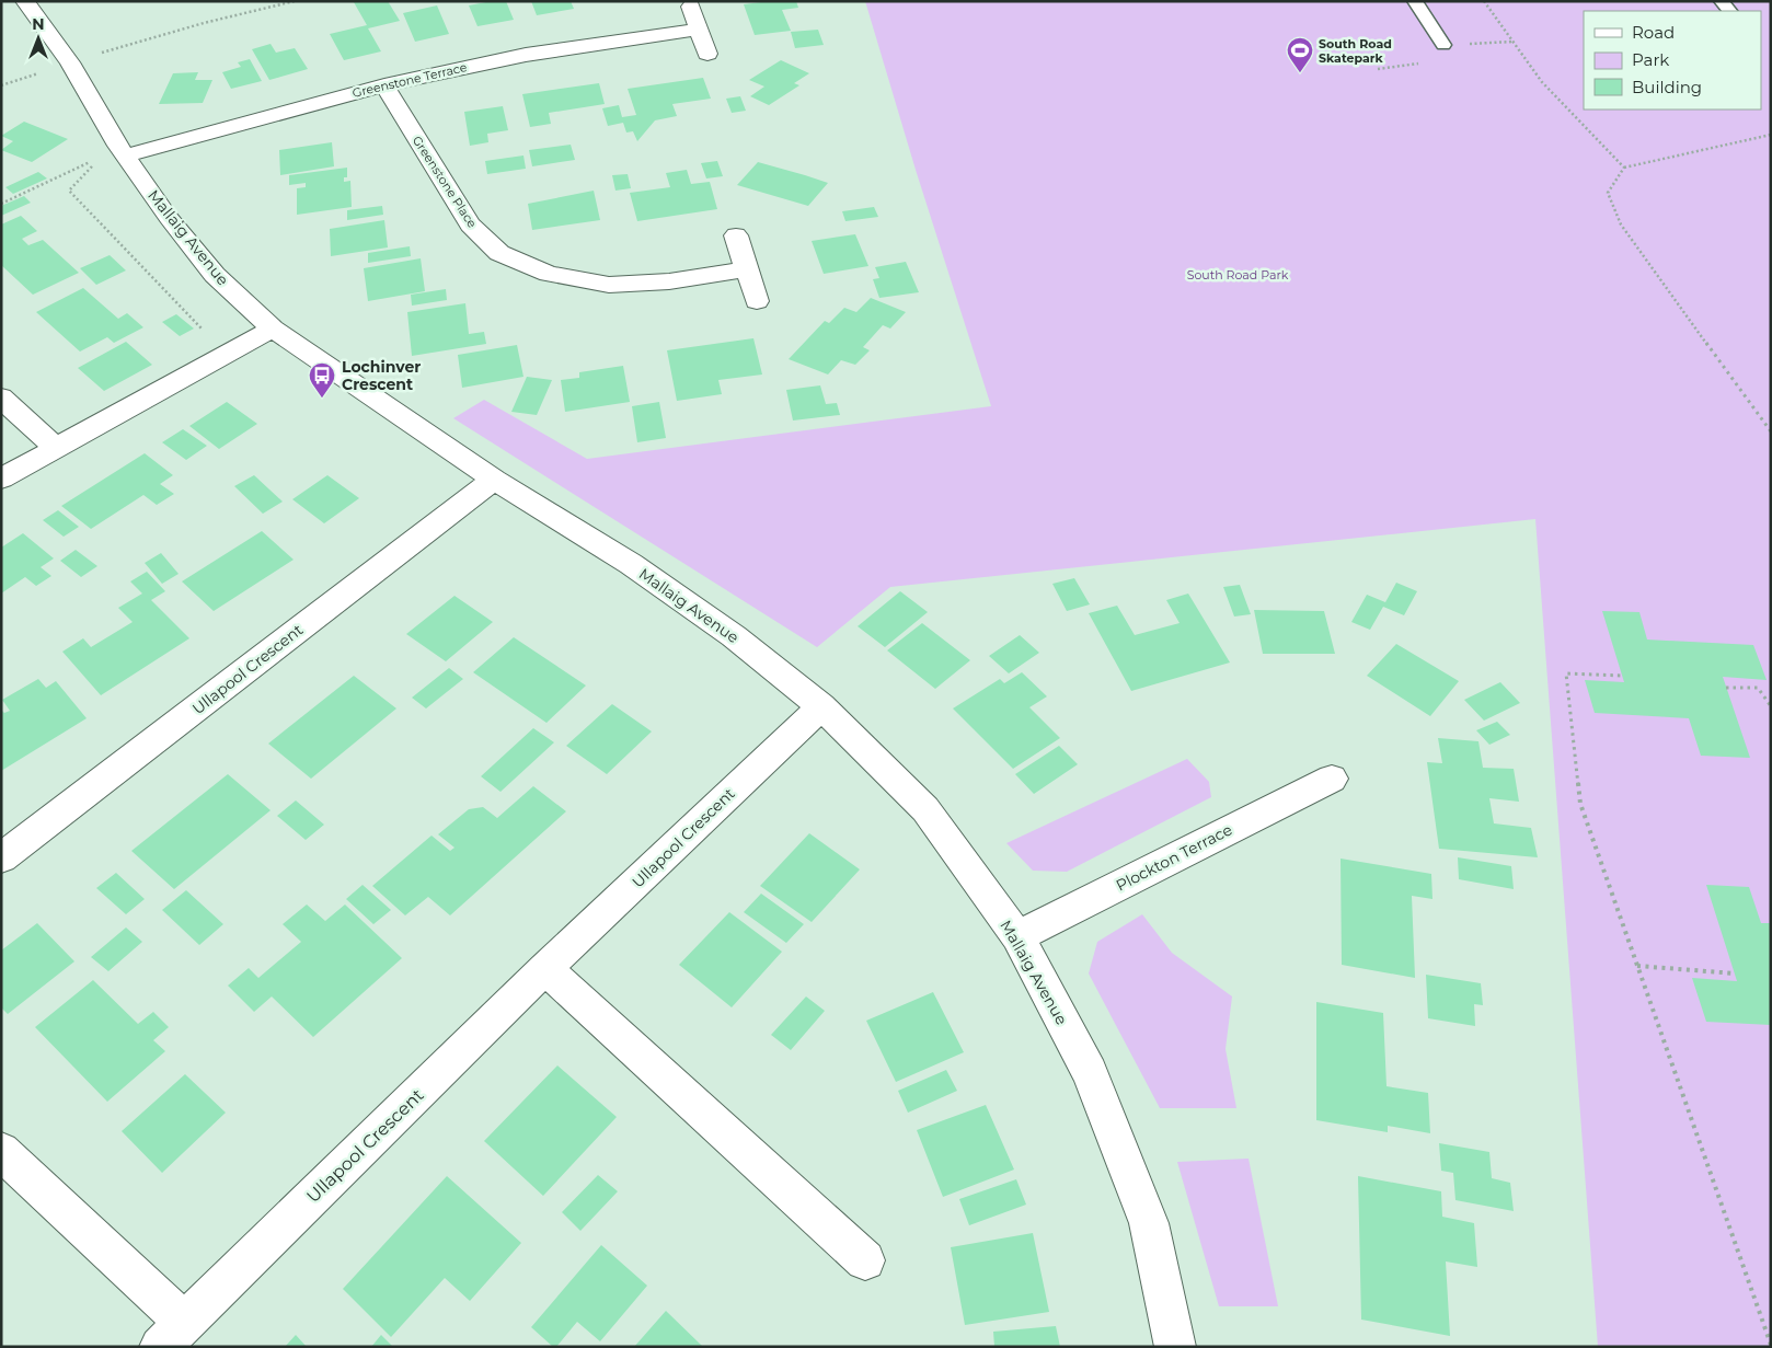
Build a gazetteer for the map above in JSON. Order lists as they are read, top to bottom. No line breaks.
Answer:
{"streets":{"street":["Greenstone Terrace","Greenstone Place","Mallaig Avenue","Ullapool Crescent","Plockton Terrace"]},"crossings":[["Greenstone Terrace","Greenstone Place"],["Greenstone Terrace","Mallaig Avenue"],["Mallaig Avenue","Ullapool Crescent"],["Mallaig Avenue","Plockton Terrace"]],"parks":["South Road Park"],"places":{"sports":["South Road Skatepark"],"bus stop":["Lochinver Crescent"]},"legend":["Road","Park","Building"],"north":"top"}
